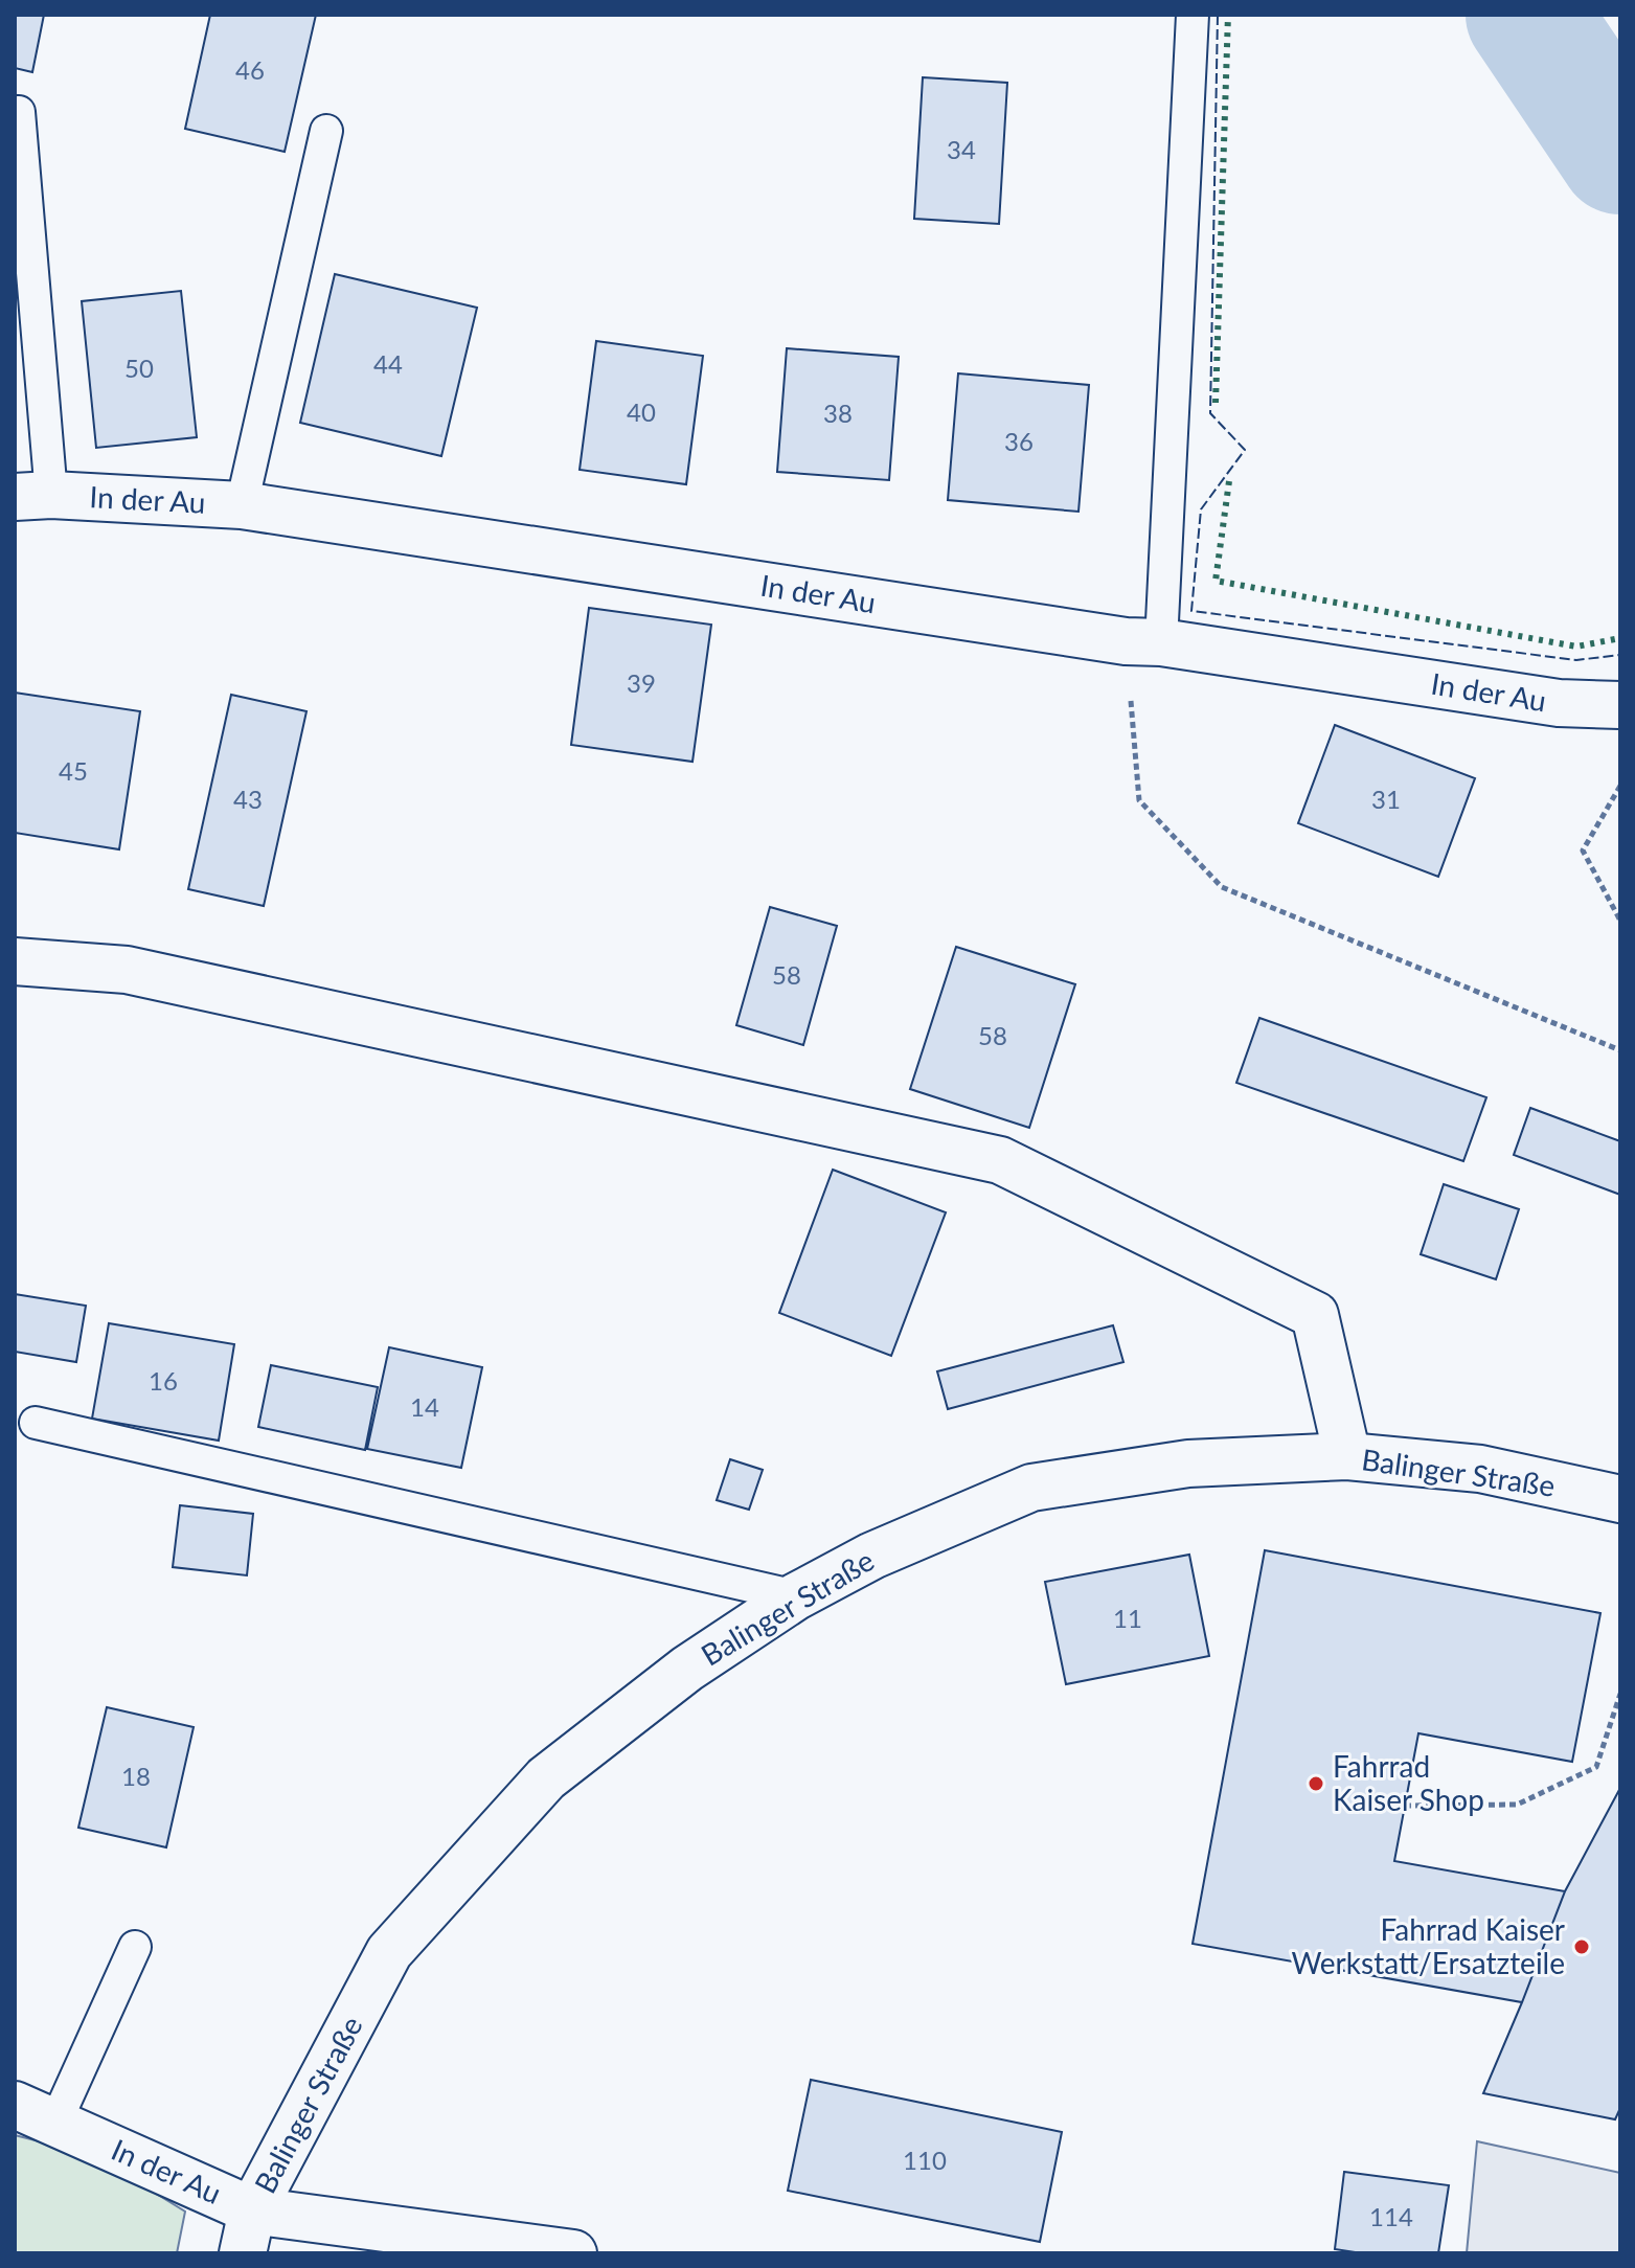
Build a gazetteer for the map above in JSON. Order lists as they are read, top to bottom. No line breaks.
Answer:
{"streets":{"street":["In der Au","Balinger Straße"]},"crossings":[["In der Au","Balinger Straße"]],"places":["Fahrrad Kaiser Shop","Fahrrad Kaiser Werkstatt/Ersatzteile"],"house_numbers":["46","34","44","50","40","38","36","39","45","43","31","58","58","16","14","11","18","110","114"]}
